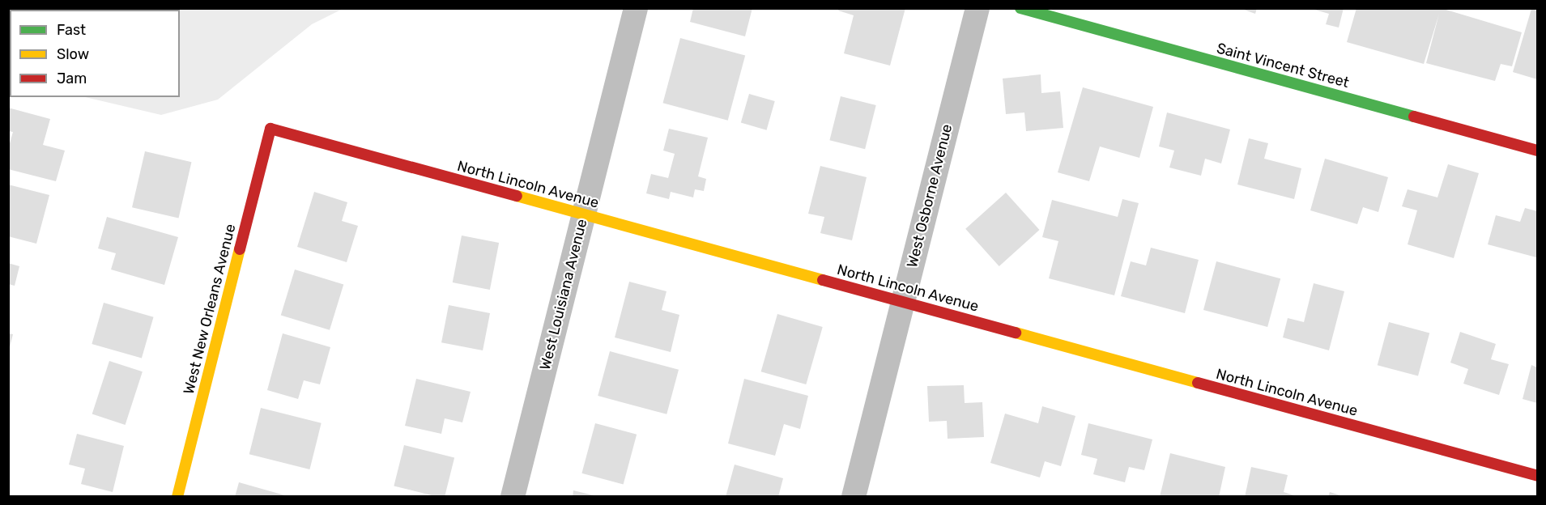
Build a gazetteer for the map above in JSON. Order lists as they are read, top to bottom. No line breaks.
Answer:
{"streets":{"street":["Saint Vincent Street","North Lincoln Avenue","West Osborne Avenue","West Louisiana Avenue","West New Orleans Avenue"]},"crossings":[["North Lincoln Avenue","West Osborne Avenue"],["North Lincoln Avenue","West Louisiana Avenue"],["North Lincoln Avenue","West New Orleans Avenue"]],"legend":["Fast","Slow","Jam"]}
